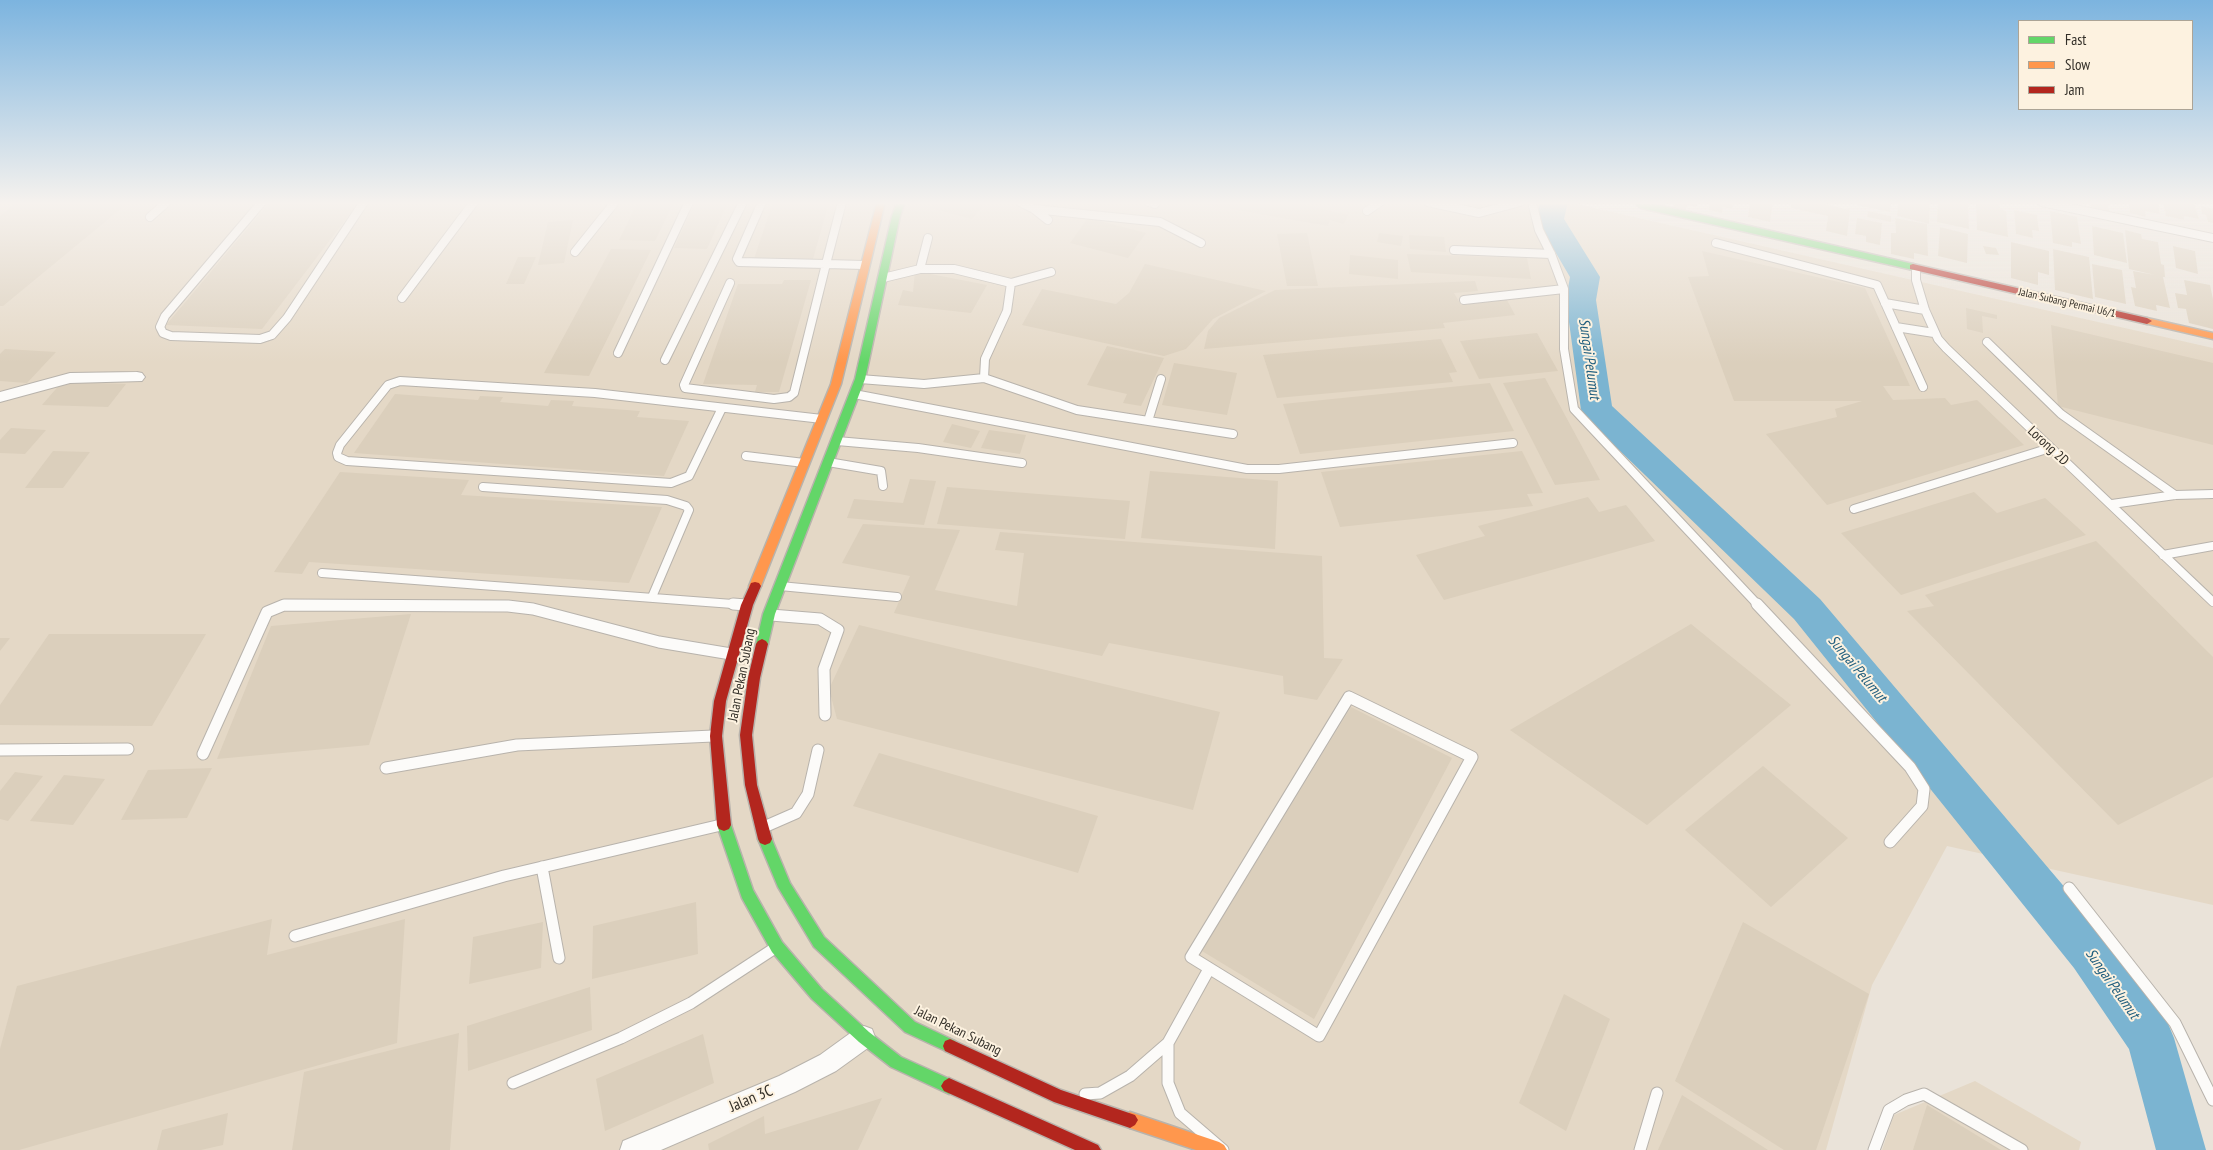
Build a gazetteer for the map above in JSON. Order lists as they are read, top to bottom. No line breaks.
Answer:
{"streets":{"main road":["Jalan Subang Permai U6/1","Jalan Pekan Subang"],"street":["Jalan 3C"],"lane":["Lorong 2D"]},"crossings":[["Jalan Subang Permai U6/1","Lorong 2D"],["Jalan Pekan Subang","Jalan 3C"]],"water":["Sungai Pelumut"],"legend":["Fast","Slow","Jam"]}
